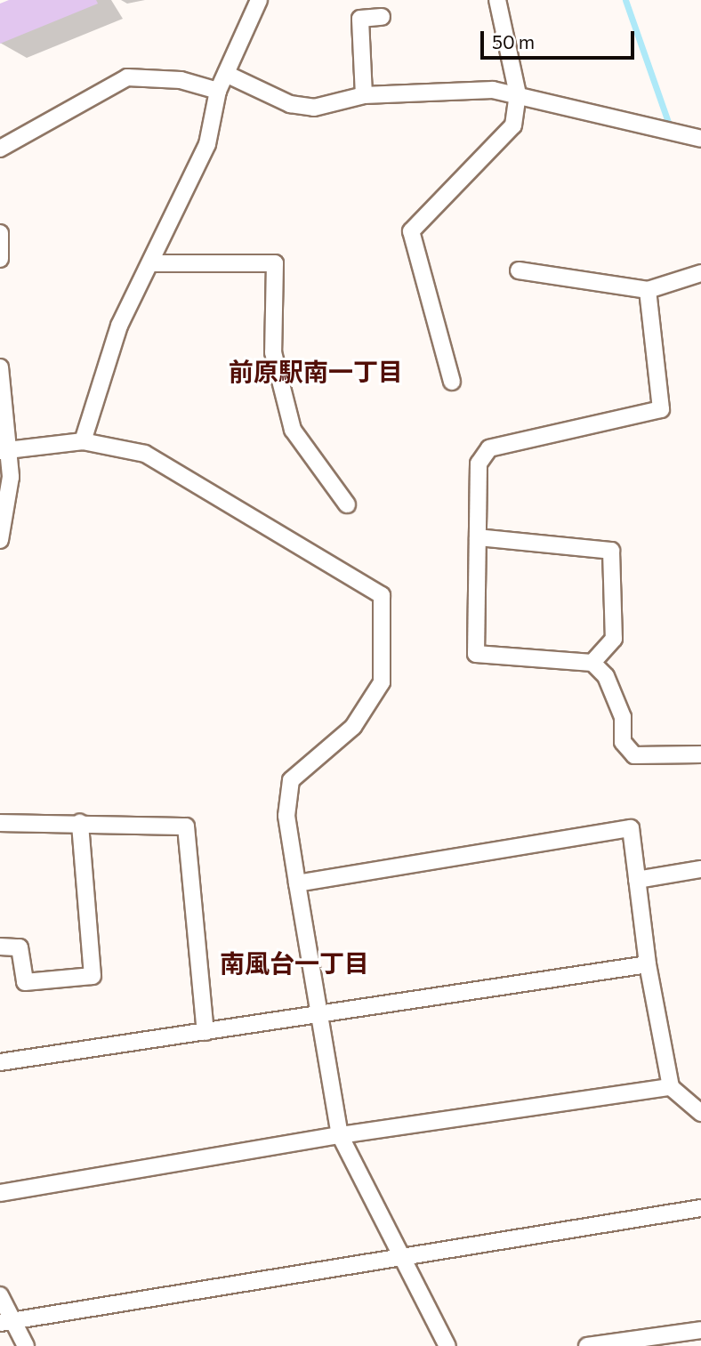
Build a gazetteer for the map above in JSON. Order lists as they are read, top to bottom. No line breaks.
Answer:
{"districts":["前原駅南一丁目","南風台一丁目"],"scale_bar":"50 m"}
